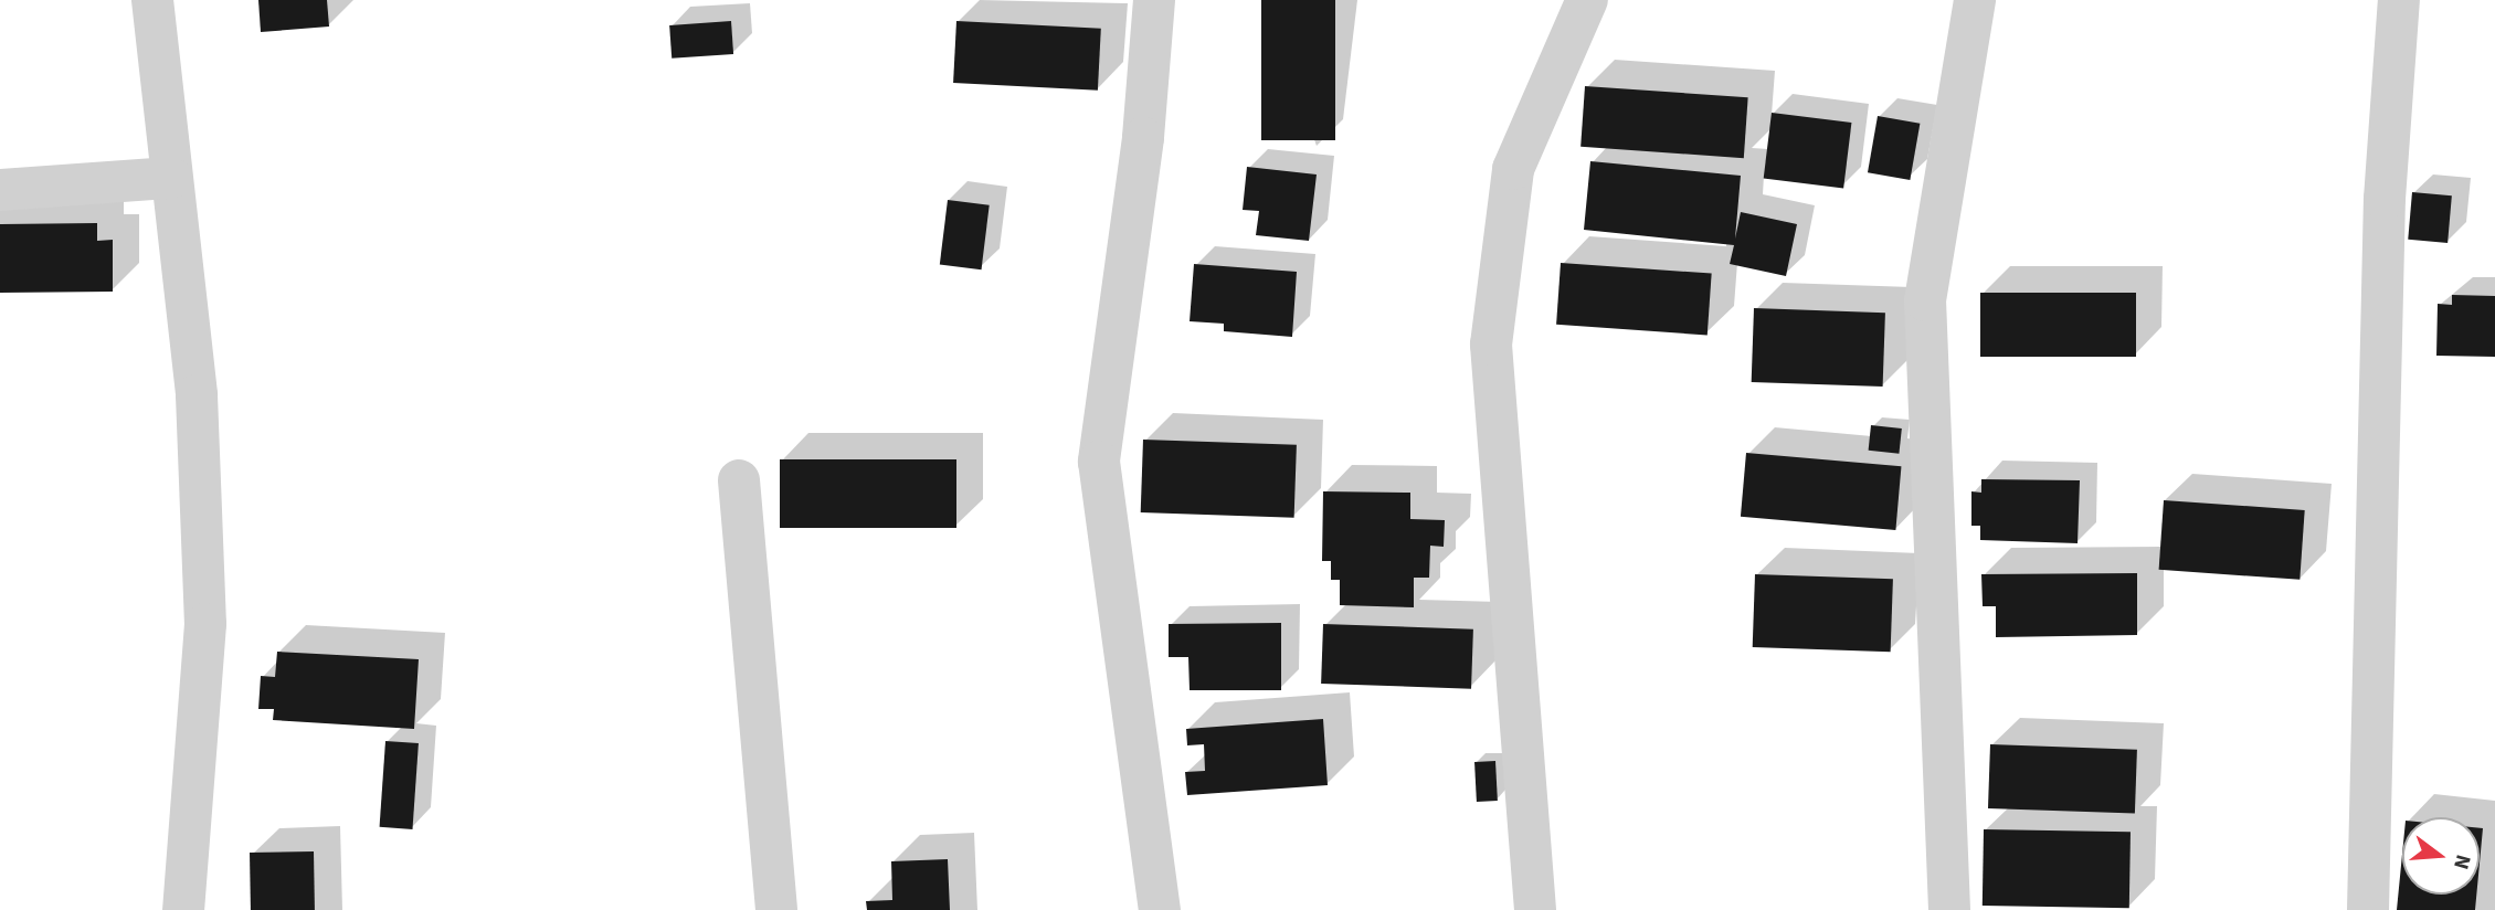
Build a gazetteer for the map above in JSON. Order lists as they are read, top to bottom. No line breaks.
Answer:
{"north":"right"}
